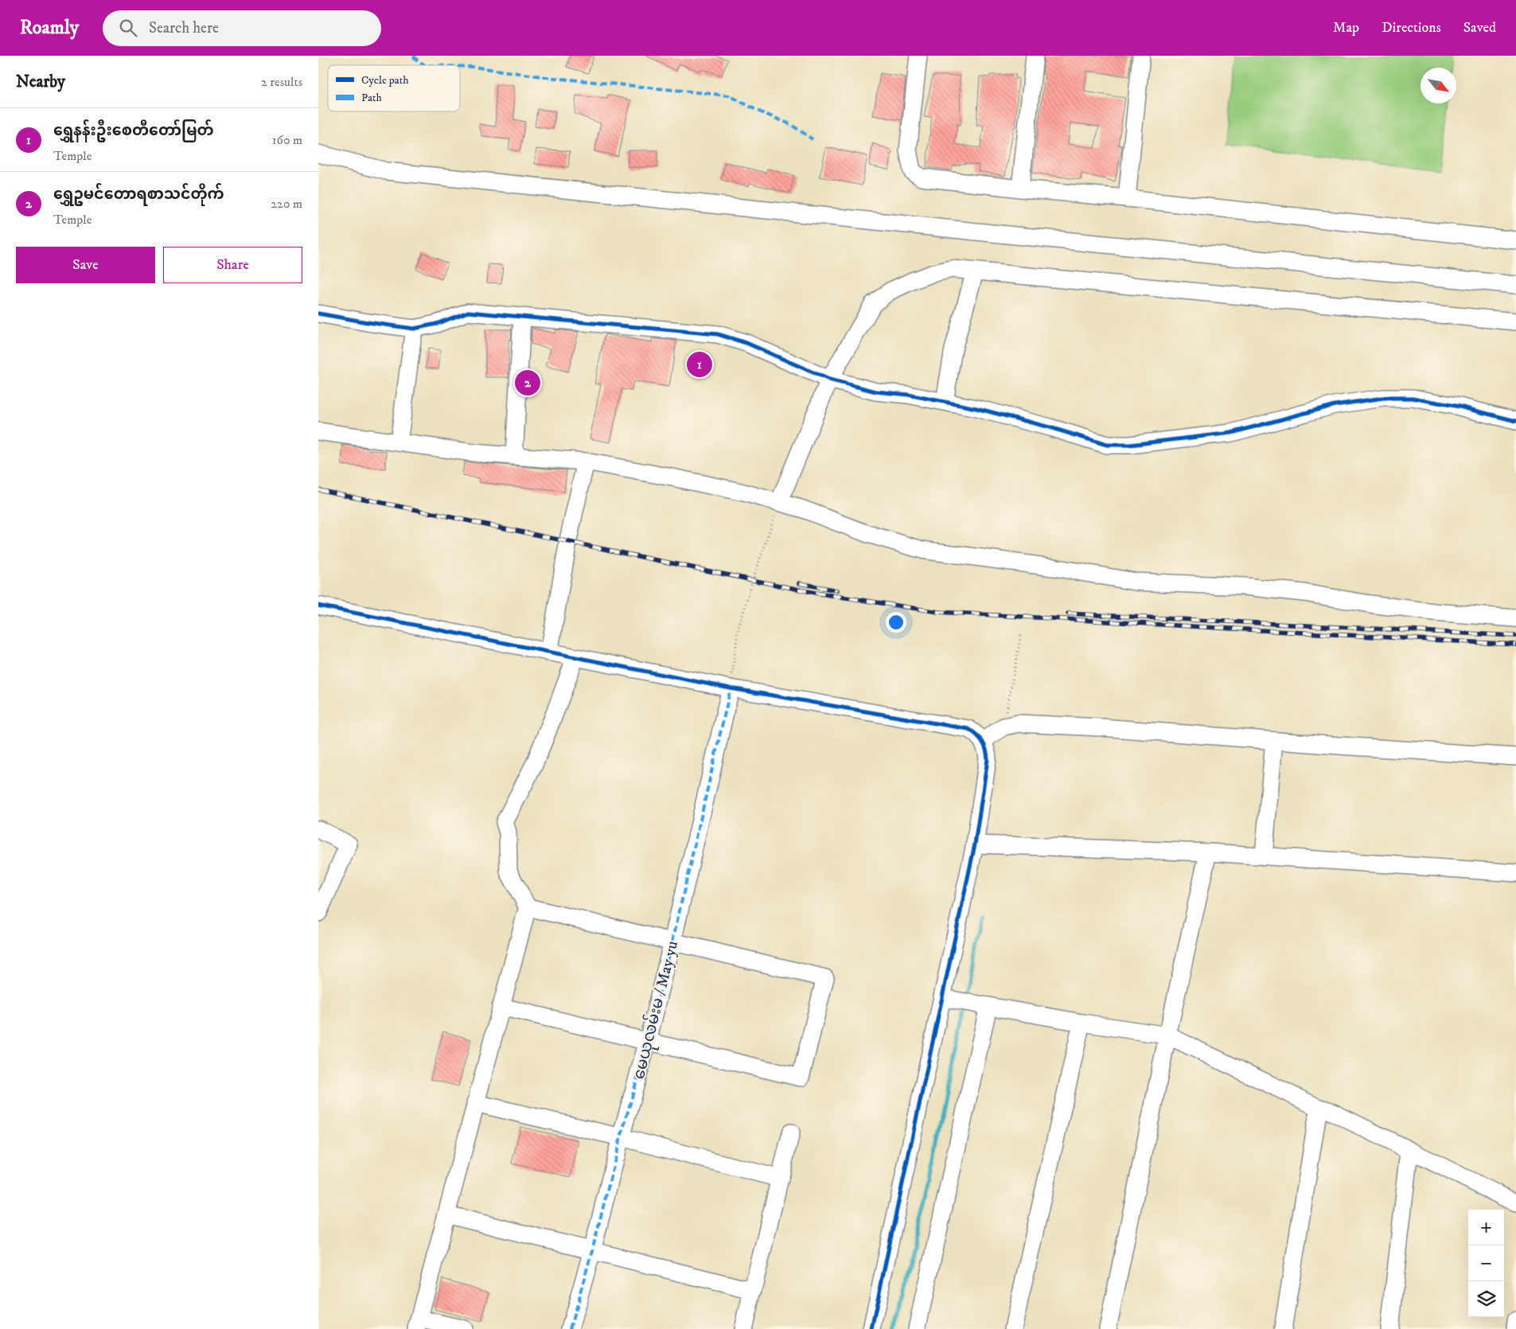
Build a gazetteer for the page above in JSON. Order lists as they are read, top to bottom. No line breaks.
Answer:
{"streets":{"street":["မေယုလမ်းမ / May yu"]},"legend":["Cycle path","Path"],"north":"bottom right","page":{"header":"Roamly","search":"Search here","nav":["Map","Directions","Saved"],"heading":["Nearby","2 results"],"list":[{"mark":"1","name":"ရွှေနန်းဦးစေတီတော်မြတ်","note":"Temple","value":"160 m"},{"mark":"2","name":"ရွှေဥမင်တောရစာသင်တိုက်","note":"Temple","value":"220 m"}],"buttons":["Save","Share"],"pins":["1","2"],"map_buttons":["+","−"]}}
